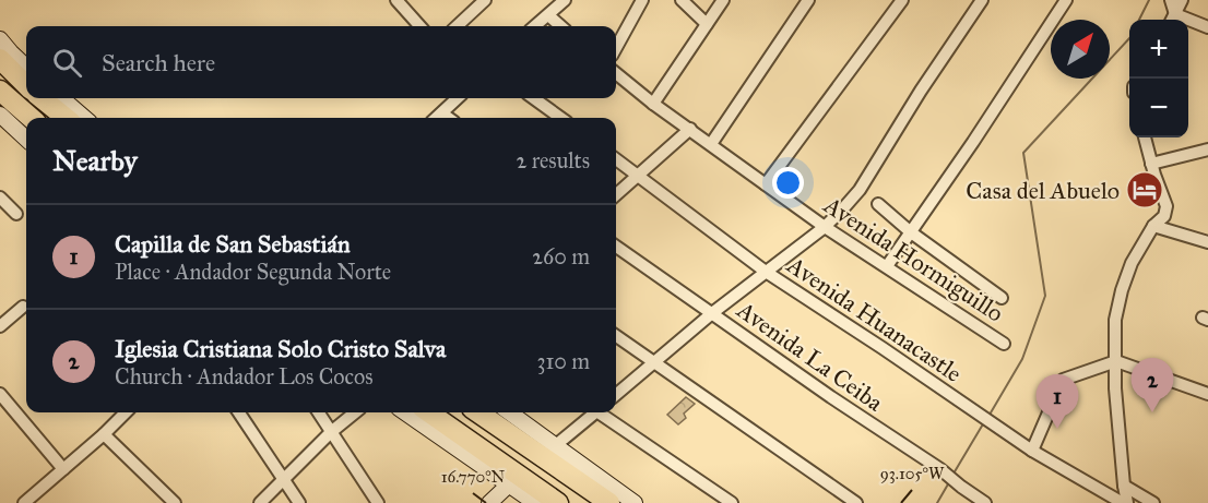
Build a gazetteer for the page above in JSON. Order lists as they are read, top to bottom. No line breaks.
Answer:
{"streets":{"street":["Avenida Hormiguillo","Avenida Huanacastle","Avenida La Ceiba"]},"places":{"hotel":["Casa del Abuelo"]},"north":"top right","page":{"map_buttons":["+","−"],"search":"Search here","heading":["Nearby","2 results"],"list":[{"mark":"1","name":"Capilla de San Sebastián","note":"Place · Andador Segunda Norte","value":"260 m"},{"mark":"2","name":"Iglesia Cristiana Solo Cristo Salva","note":"Church · Andador Los Cocos","value":"310 m"}],"pins":["2","1"]},"coordinates":["93.105°W","16.770°N"]}
